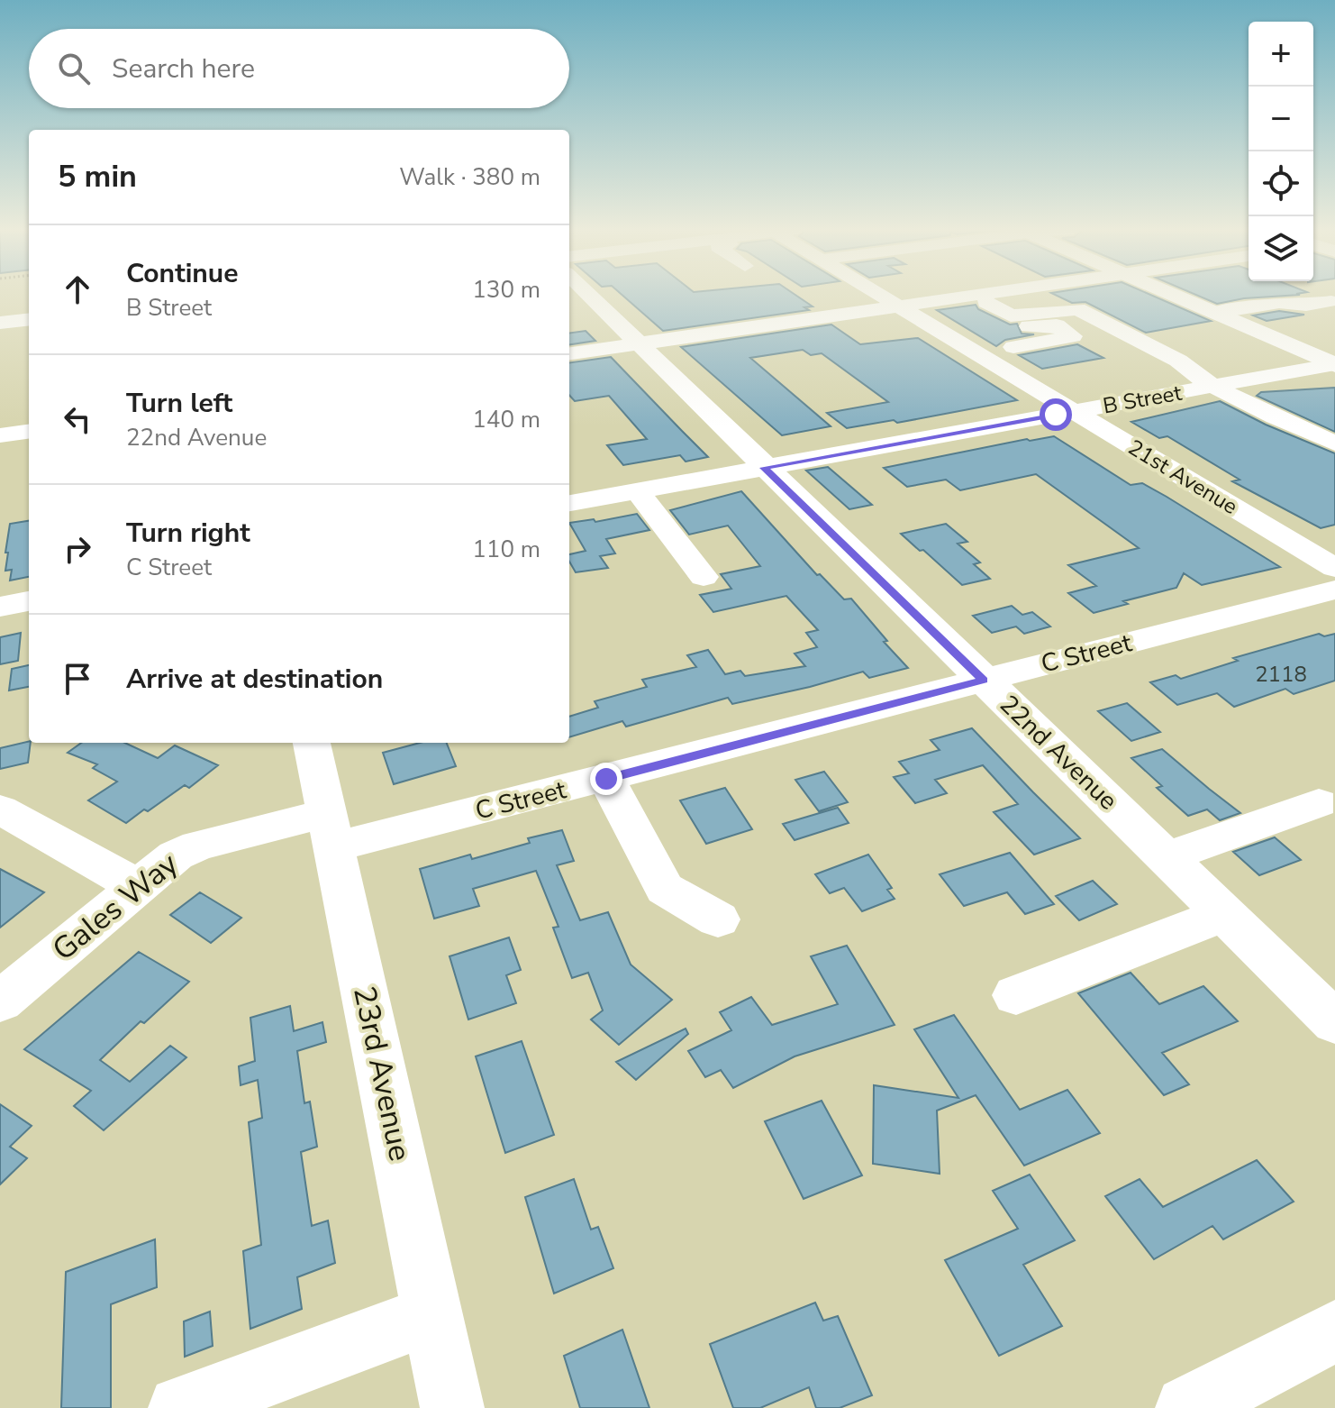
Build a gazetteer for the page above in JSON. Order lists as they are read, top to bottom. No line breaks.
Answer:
{"streets":{"street":["B Street","21st Avenue","C Street","22nd Avenue","Gales Way","23rd Avenue"]},"crossings":[["B Street","21st Avenue"],["B Street","22nd Avenue"],["C Street","22nd Avenue"],["C Street","Gales Way"],["C Street","23rd Avenue"],["Gales Way","23rd Avenue"]],"house_numbers":["2118"],"page":{"map_buttons":["+","−"],"search":"Search here","heading":["5 min","Walk · 380 m"],"list":[["Continue","B Street","130 m"],["Turn left","22nd Avenue","140 m"],["Turn right","C Street","110 m"],"Arrive at destination"]}}
